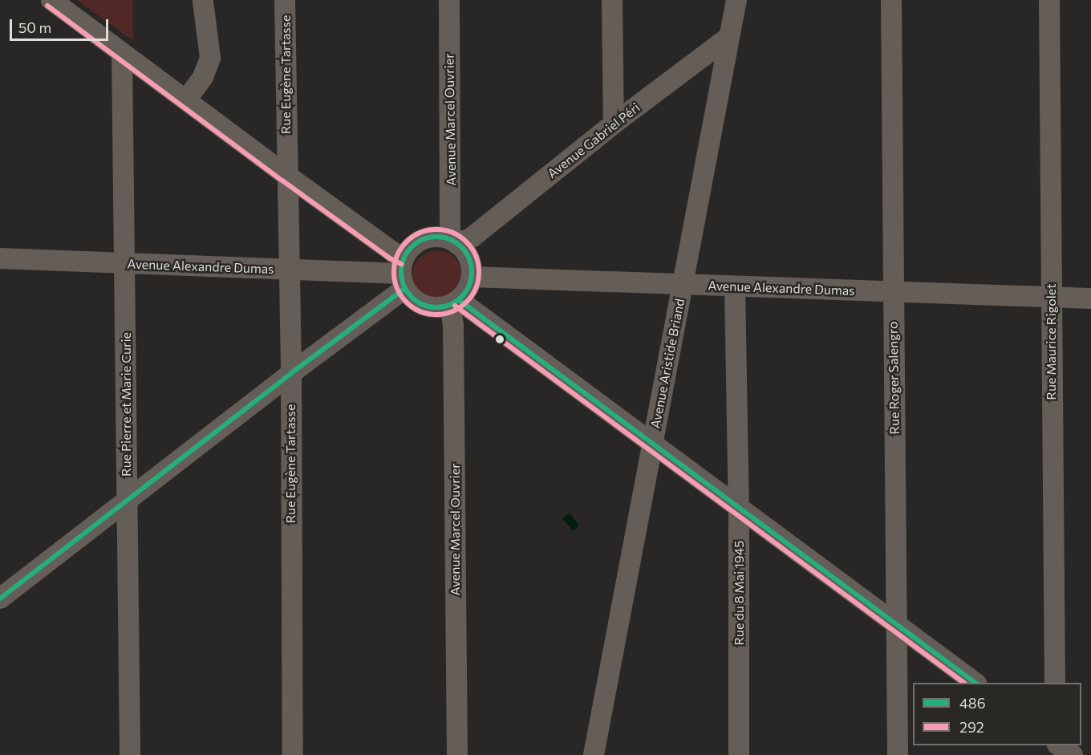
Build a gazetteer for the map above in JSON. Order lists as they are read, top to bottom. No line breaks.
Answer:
{"streets":{"street":["Rue Eugène Tartasse","Avenue Marcel Ouvrier","Avenue Gabriel Péri","Avenue Alexandre Dumas","Rue Maurice Rigolet","Avenue Aristide Briand","Rue Roger Salengro","Rue Pierre et Marie Curie","Rue du 8 Mai 1945"]},"crossings":[["Rue Eugène Tartasse","Avenue Alexandre Dumas"],["Avenue Marcel Ouvrier","Avenue Gabriel Péri"],["Avenue Marcel Ouvrier","Avenue Alexandre Dumas"],["Avenue Gabriel Péri","Avenue Alexandre Dumas"],["Avenue Gabriel Péri","Avenue Aristide Briand"],["Avenue Alexandre Dumas","Rue Maurice Rigolet"],["Avenue Alexandre Dumas","Avenue Aristide Briand"],["Avenue Alexandre Dumas","Rue Roger Salengro"],["Avenue Alexandre Dumas","Rue Pierre et Marie Curie"],["Avenue Alexandre Dumas","Rue du 8 Mai 1945"]],"lines":["transit line 292","transit line 486"],"legend":["486","292"],"scale_bar":"50 m"}
